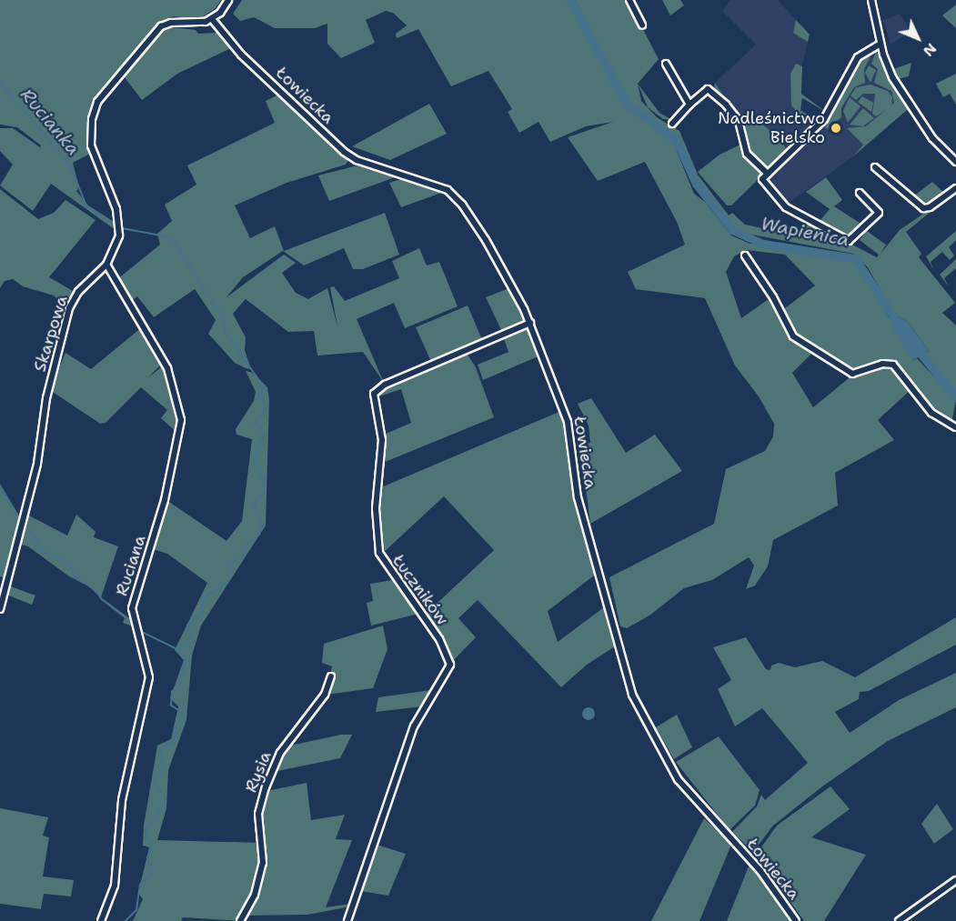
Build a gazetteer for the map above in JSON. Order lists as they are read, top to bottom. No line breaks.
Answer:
{"streets":{"street":["Łowiecka","Skarpowa","Ruciana","Łuczników","Rysia"]},"crossings":[["Łowiecka","Skarpowa"],["Łowiecka","Łuczników"],["Skarpowa","Ruciana"]],"water":["Rucianka","Wapienica"],"places":["Nadleśnictwo Bielsko"],"north":"bottom right"}
